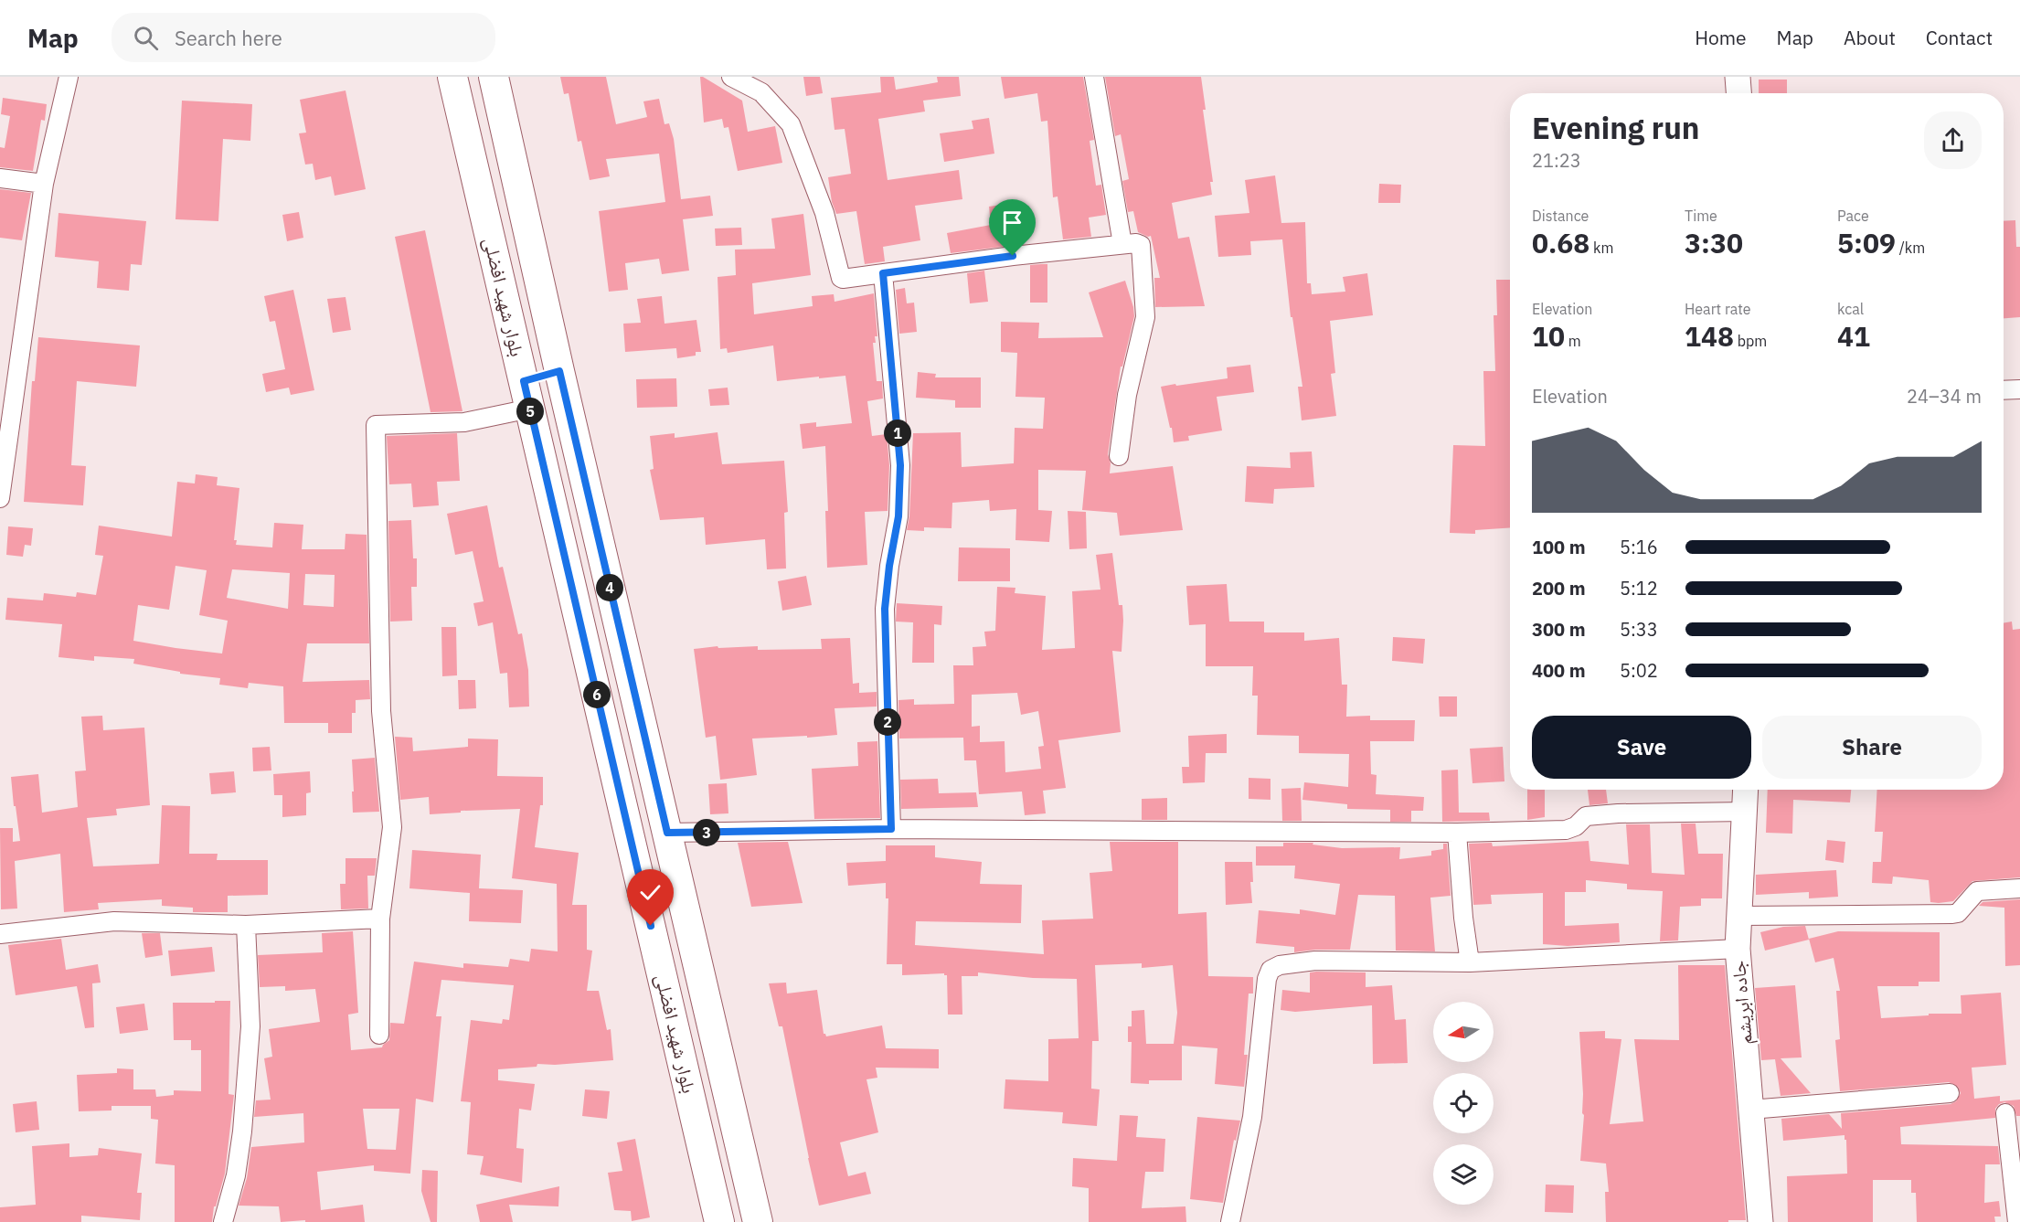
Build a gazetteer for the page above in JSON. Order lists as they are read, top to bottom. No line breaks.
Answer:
{"streets":{"main road":["بلوار شهید افضلی","جاده ابریشم"]},"north":"left","page":{"header":"Map","search":"Search here","nav":["Home","Map","About","Contact"],"heading":["Evening run","21:23"],"stats":[["Distance","0.68 km"],["Time","3:30"],["Pace","5:09 /km"],["Elevation","10 m"],["Heart rate","148 bpm"],["kcal","41"]],"chart":["Elevation","24–34 m"],"pins":["5","1","4","6","2","3"],"list":[{"name":"100 m","note":"5:16"},{"name":"200 m","note":"5:12"},{"name":"300 m","note":"5:33"},{"name":"400 m","note":"5:02"}],"buttons":["Save","Share"]}}
